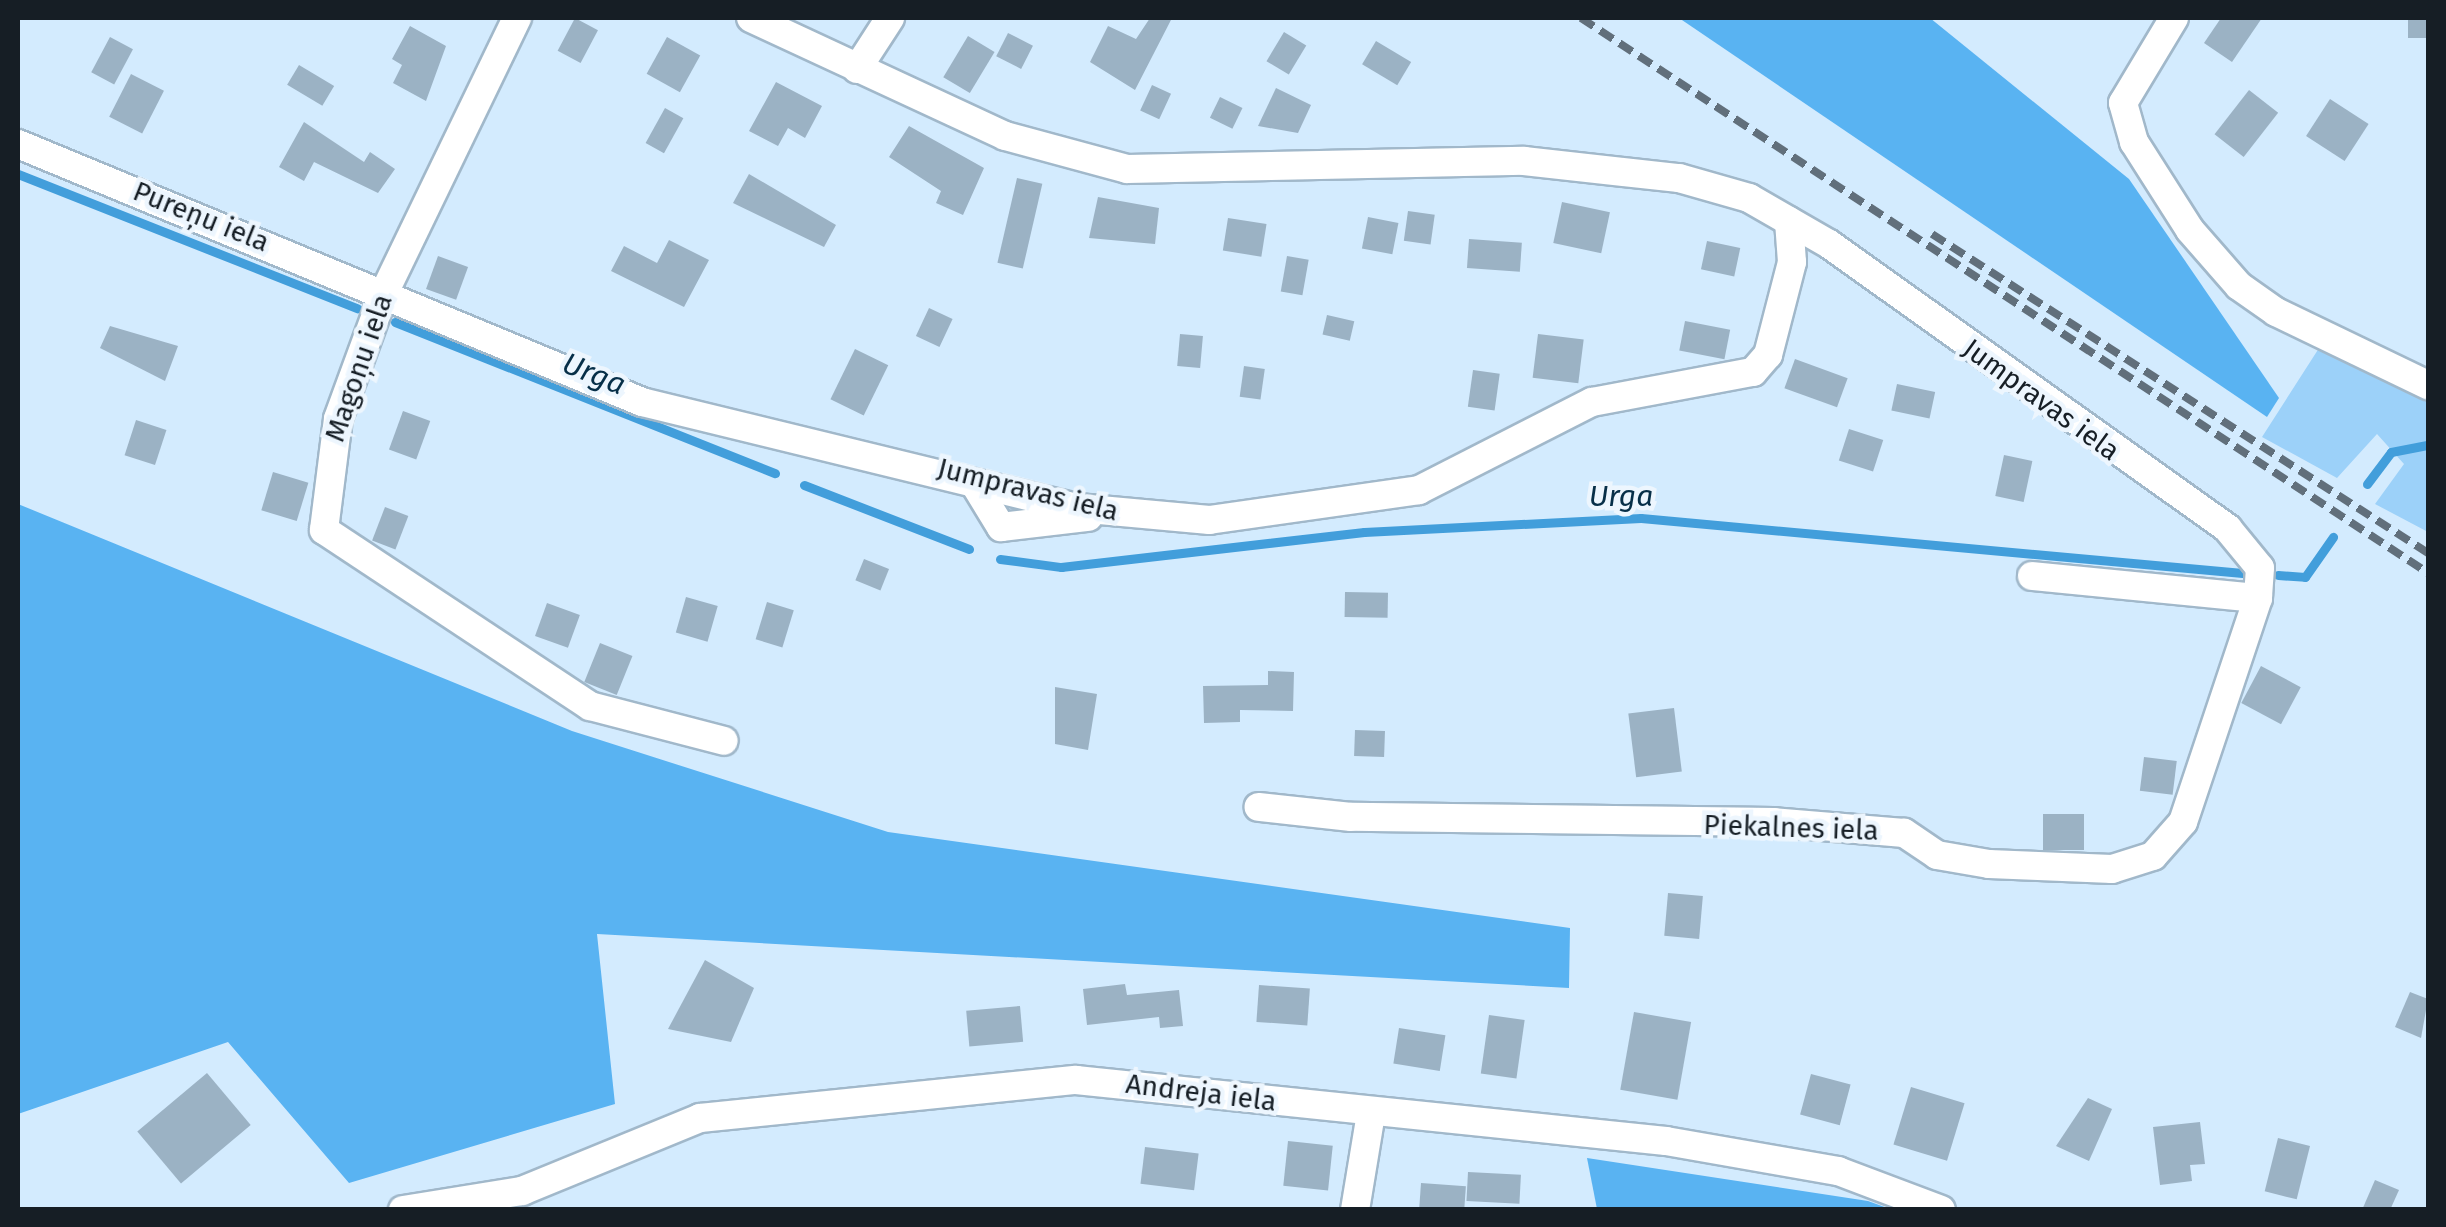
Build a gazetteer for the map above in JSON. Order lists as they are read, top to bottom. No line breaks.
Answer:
{"streets":{"street":["Pureņu iela","Magoņu iela","Jumpravas iela","Piekalnes iela","Andreja iela"]},"crossings":[["Pureņu iela","Magoņu iela"],["Pureņu iela","Jumpravas iela"],["Magoņu iela","Jumpravas iela"],["Jumpravas iela","Piekalnes iela"]],"water":["Urga"]}
